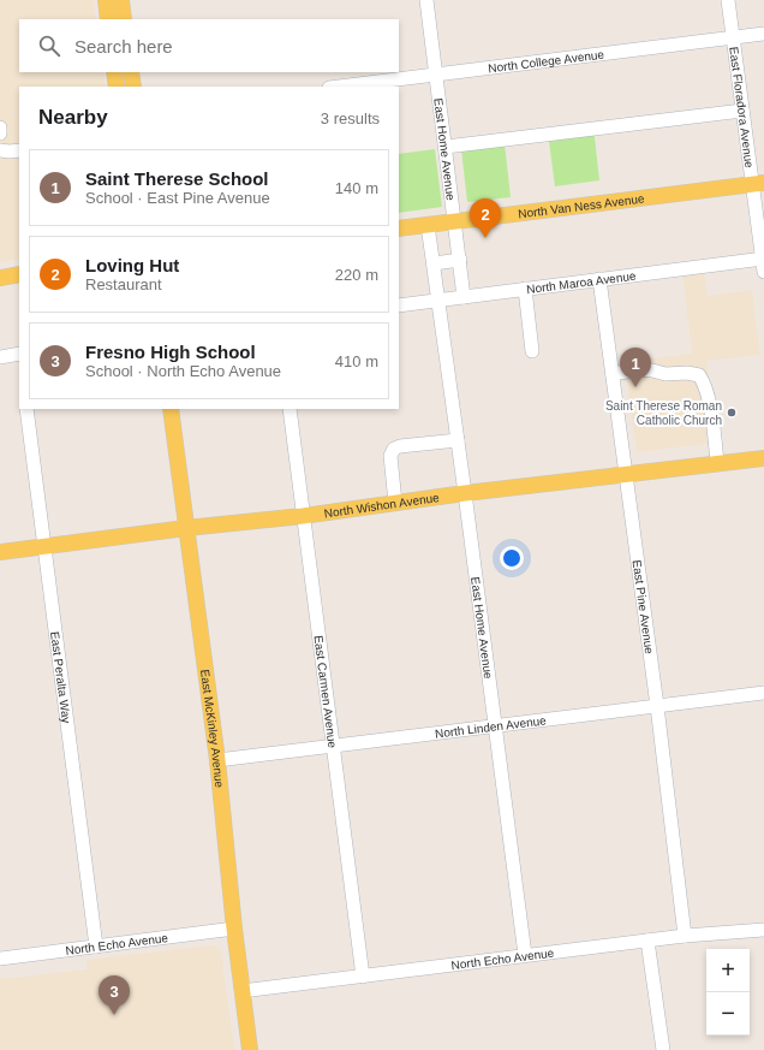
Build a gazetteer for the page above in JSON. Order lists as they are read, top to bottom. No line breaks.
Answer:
{"streets":{"main road":["North Van Ness Avenue","North Wishon Avenue","East McKinley Avenue"],"street":["North College Avenue","East Floradora Avenue","East Home Avenue","North Maroa Avenue","East Pine Avenue","East Peralta Way","East Carmen Avenue","North Linden Avenue","North Echo Avenue"]},"crossings":[["North College Avenue","East Floradora Avenue"],["North College Avenue","East Home Avenue"],["East Floradora Avenue","North Van Ness Avenue"],["East Floradora Avenue","North Maroa Avenue"],["East Home Avenue","North Van Ness Avenue"],["East Home Avenue","North Maroa Avenue"],["East Home Avenue","North Wishon Avenue"],["East Home Avenue","North Linden Avenue"],["East Home Avenue","North Echo Avenue"],["North Maroa Avenue","East Pine Avenue"],["North Wishon Avenue","East Pine Avenue"],["North Wishon Avenue","East Peralta Way"],["North Wishon Avenue","East Carmen Avenue"],["North Wishon Avenue","East McKinley Avenue"],["East Pine Avenue","North Linden Avenue"],["East Pine Avenue","North Echo Avenue"],["East Peralta Way","North Echo Avenue"],["East Carmen Avenue","North Linden Avenue"],["East Carmen Avenue","North Echo Avenue"],["North Linden Avenue","East McKinley Avenue"],["East McKinley Avenue","North Echo Avenue"]],"places":["Saint Therese Roman Catholic Church"],"page":{"search":"Search here","heading":["Nearby","3 results"],"list":[{"mark":"1","name":"Saint Therese School","note":"School · East Pine Avenue","value":"140 m"},{"mark":"2","name":"Loving Hut","note":"Restaurant","value":"220 m"},{"mark":"3","name":"Fresno High School","note":"School · North Echo Avenue","value":"410 m"}],"pins":["2","1","3"],"map_buttons":["+","−"]}}
